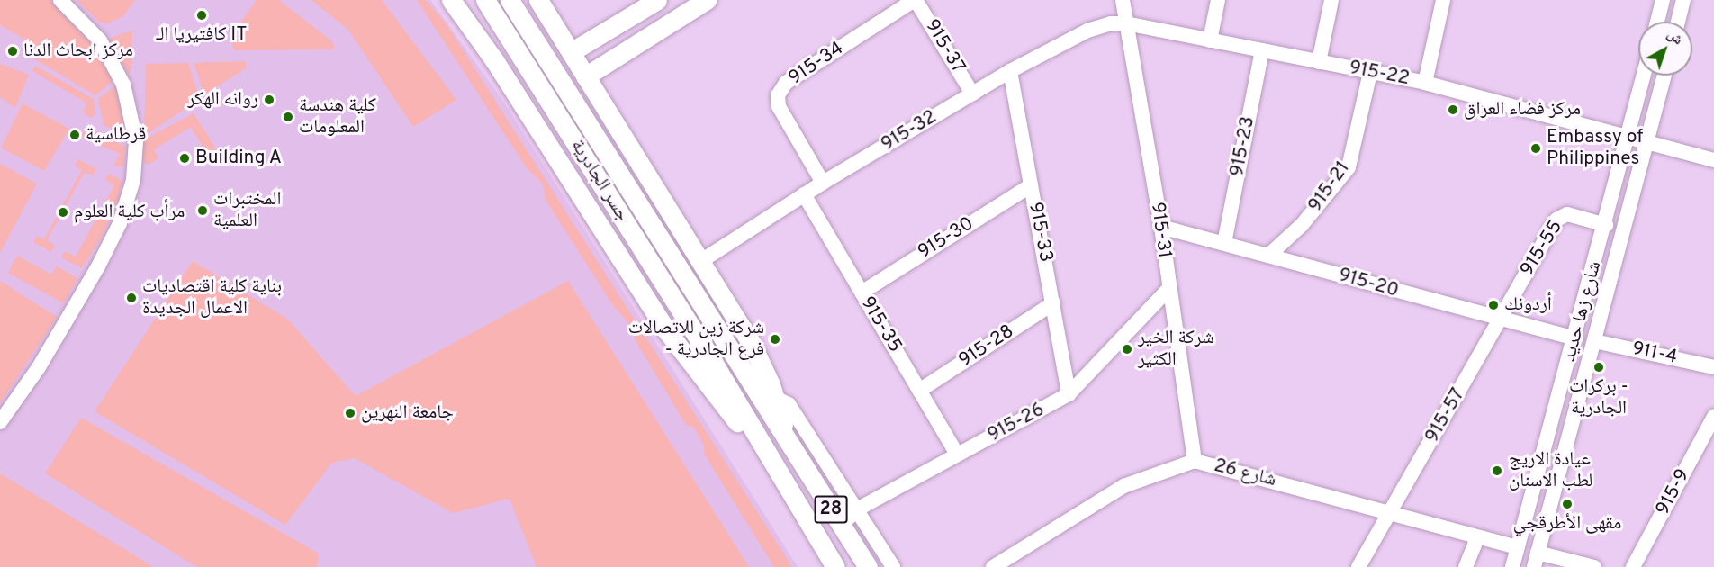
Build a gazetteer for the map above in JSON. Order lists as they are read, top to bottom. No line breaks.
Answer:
{"streets":{"main road":["جسر الجادرية","28"],"street":["915-37","915-34","915-22","915-32","915-23","915-21","915-31","915-33","915-30","915-55","915-20","شارع زها حديد","915-35","915-28","911-4","915-57","915-26","شارع 26","915-9"]},"crossings":[["915-37","915-34"],["915-37","915-32"],["915-34","915-32"],["915-22","915-32"],["915-22","915-23"],["915-22","915-21"],["915-22","915-31"],["915-22","شارع زها حديد"],["915-32","915-31"],["915-32","915-33"],["915-32","915-35"],["915-23","915-20"],["915-21","915-20"],["915-31","915-20"],["915-31","915-26"],["915-31","شارع 26"],["915-33","915-30"],["915-33","915-28"],["915-33","915-26"],["915-30","915-35"],["915-55","915-20"],["915-55","شارع زها حديد"],["915-55","915-57"],["915-20","شارع زها حديد"],["915-20","915-57"],["شارع زها حديد","911-4"],["شارع زها حديد","شارع 26"],["915-35","915-28"],["915-35","915-26"],["915-57","شارع 26"],["915-26","28"]],"places":["كافتيريا الـ IT","مركز ابحاث الدنا","روانه الهكر","مركز فضاء العراق","كلية هندسة المعلومات","قرطاسية","Embassy of Philippines","Building A","المختبرات العلمية","مرأب كلية العلوم","بناية كلية اقتصاديات الاعمال الجديدة","أردونك","شركة زين للاتصالات - فرع الجادرية","شركة الخير الكثير","بركرات - الجادرية","جامعة النهرين","عيادة الاريج لطب الاسنان","مقهى الأطرقجي"],"north":"top right"}
